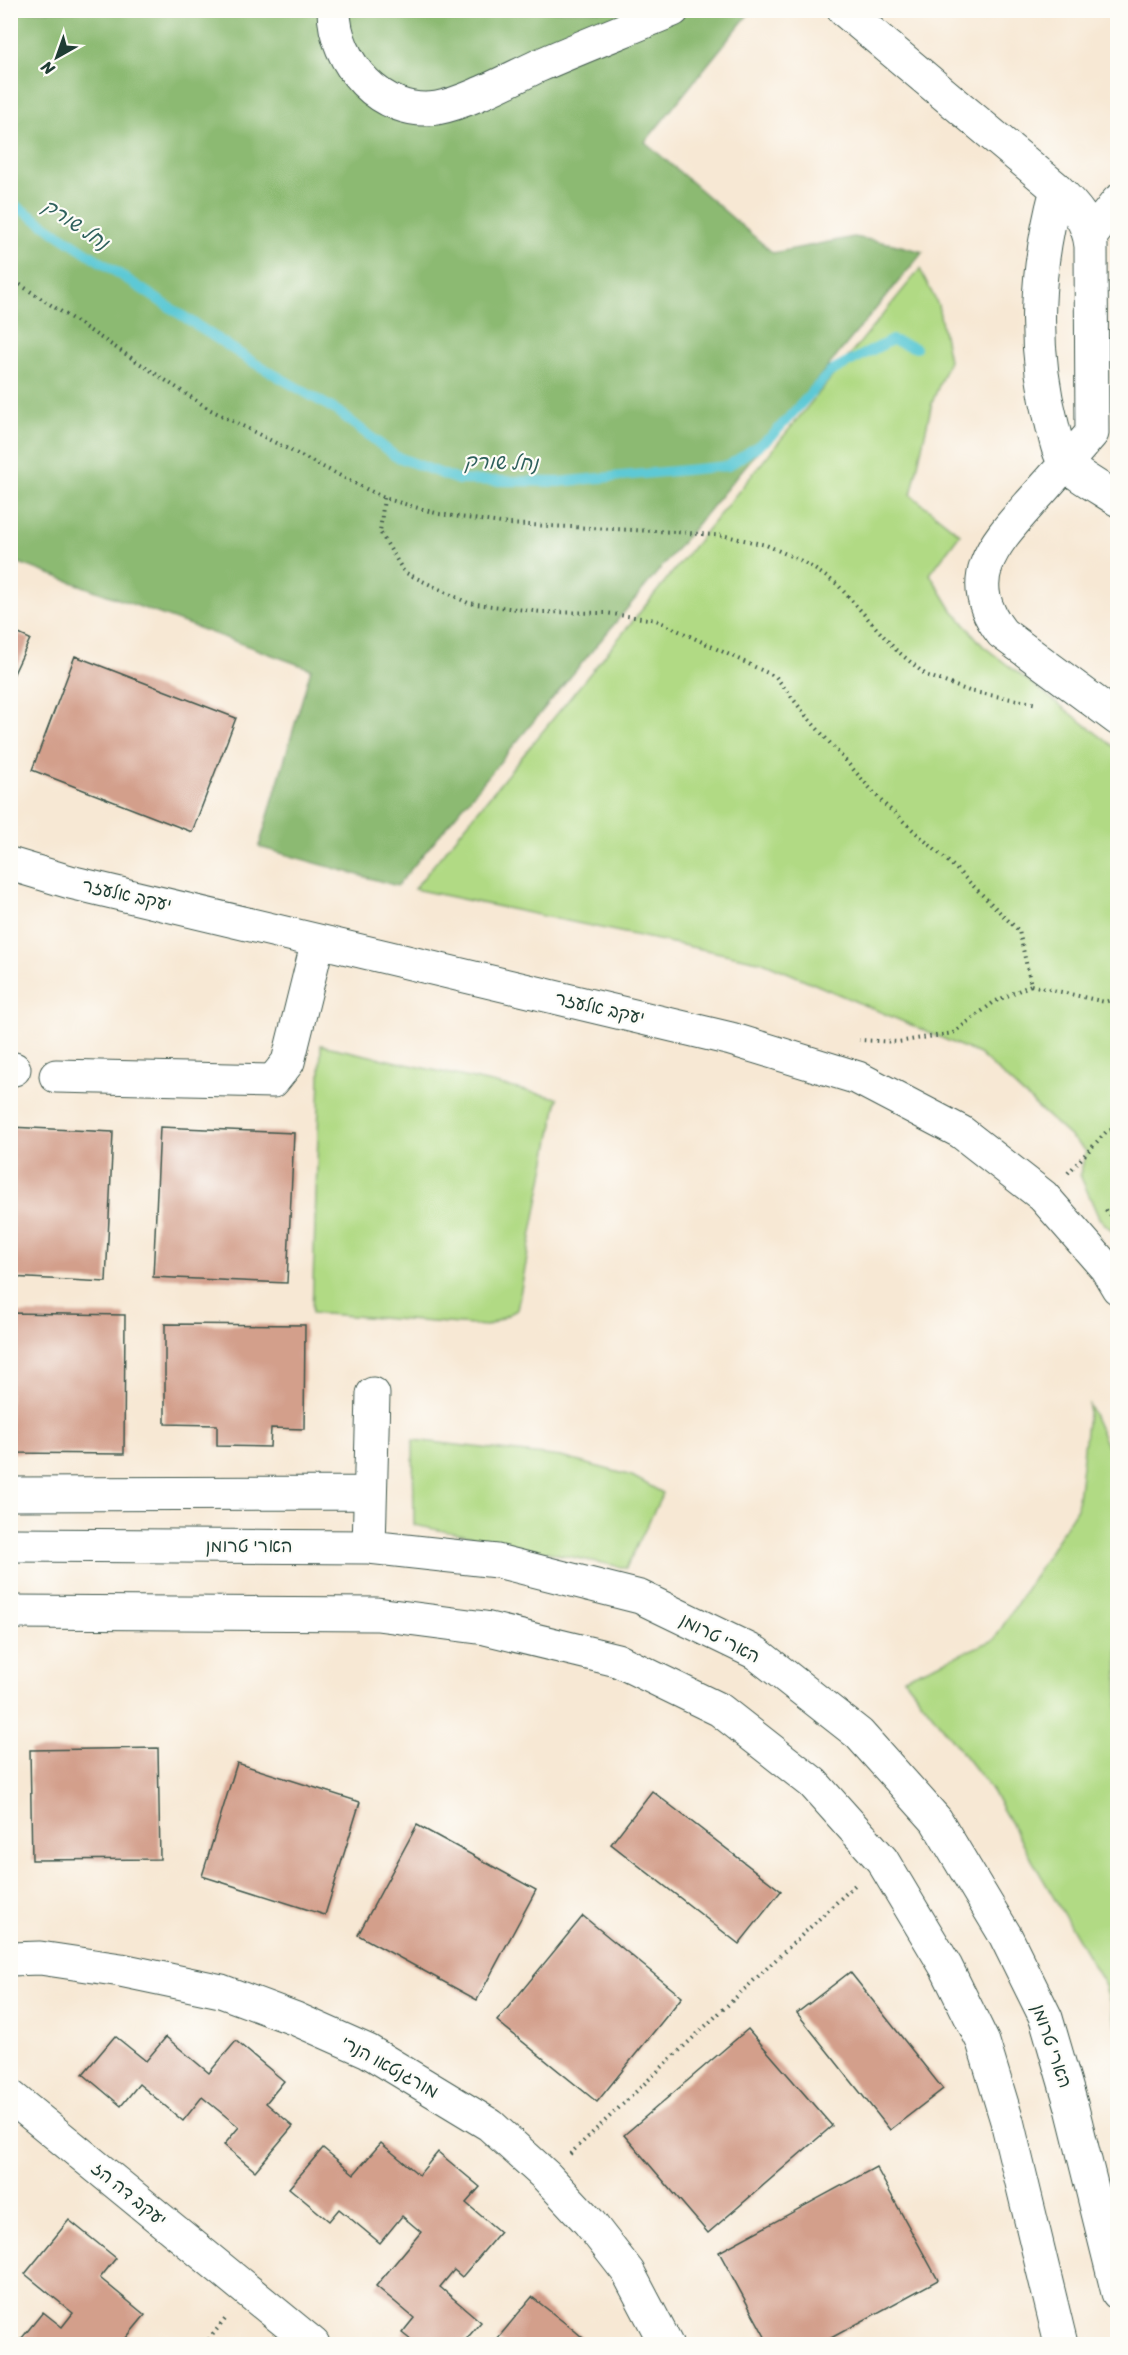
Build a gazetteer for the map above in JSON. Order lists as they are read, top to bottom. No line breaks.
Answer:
{"streets":{"street":["יעקב אלעזר","הארי טרומן","מורגנטאו הנרי","יעקב דה הז"]},"water":["נחל שורק"],"north":"bottom left"}
